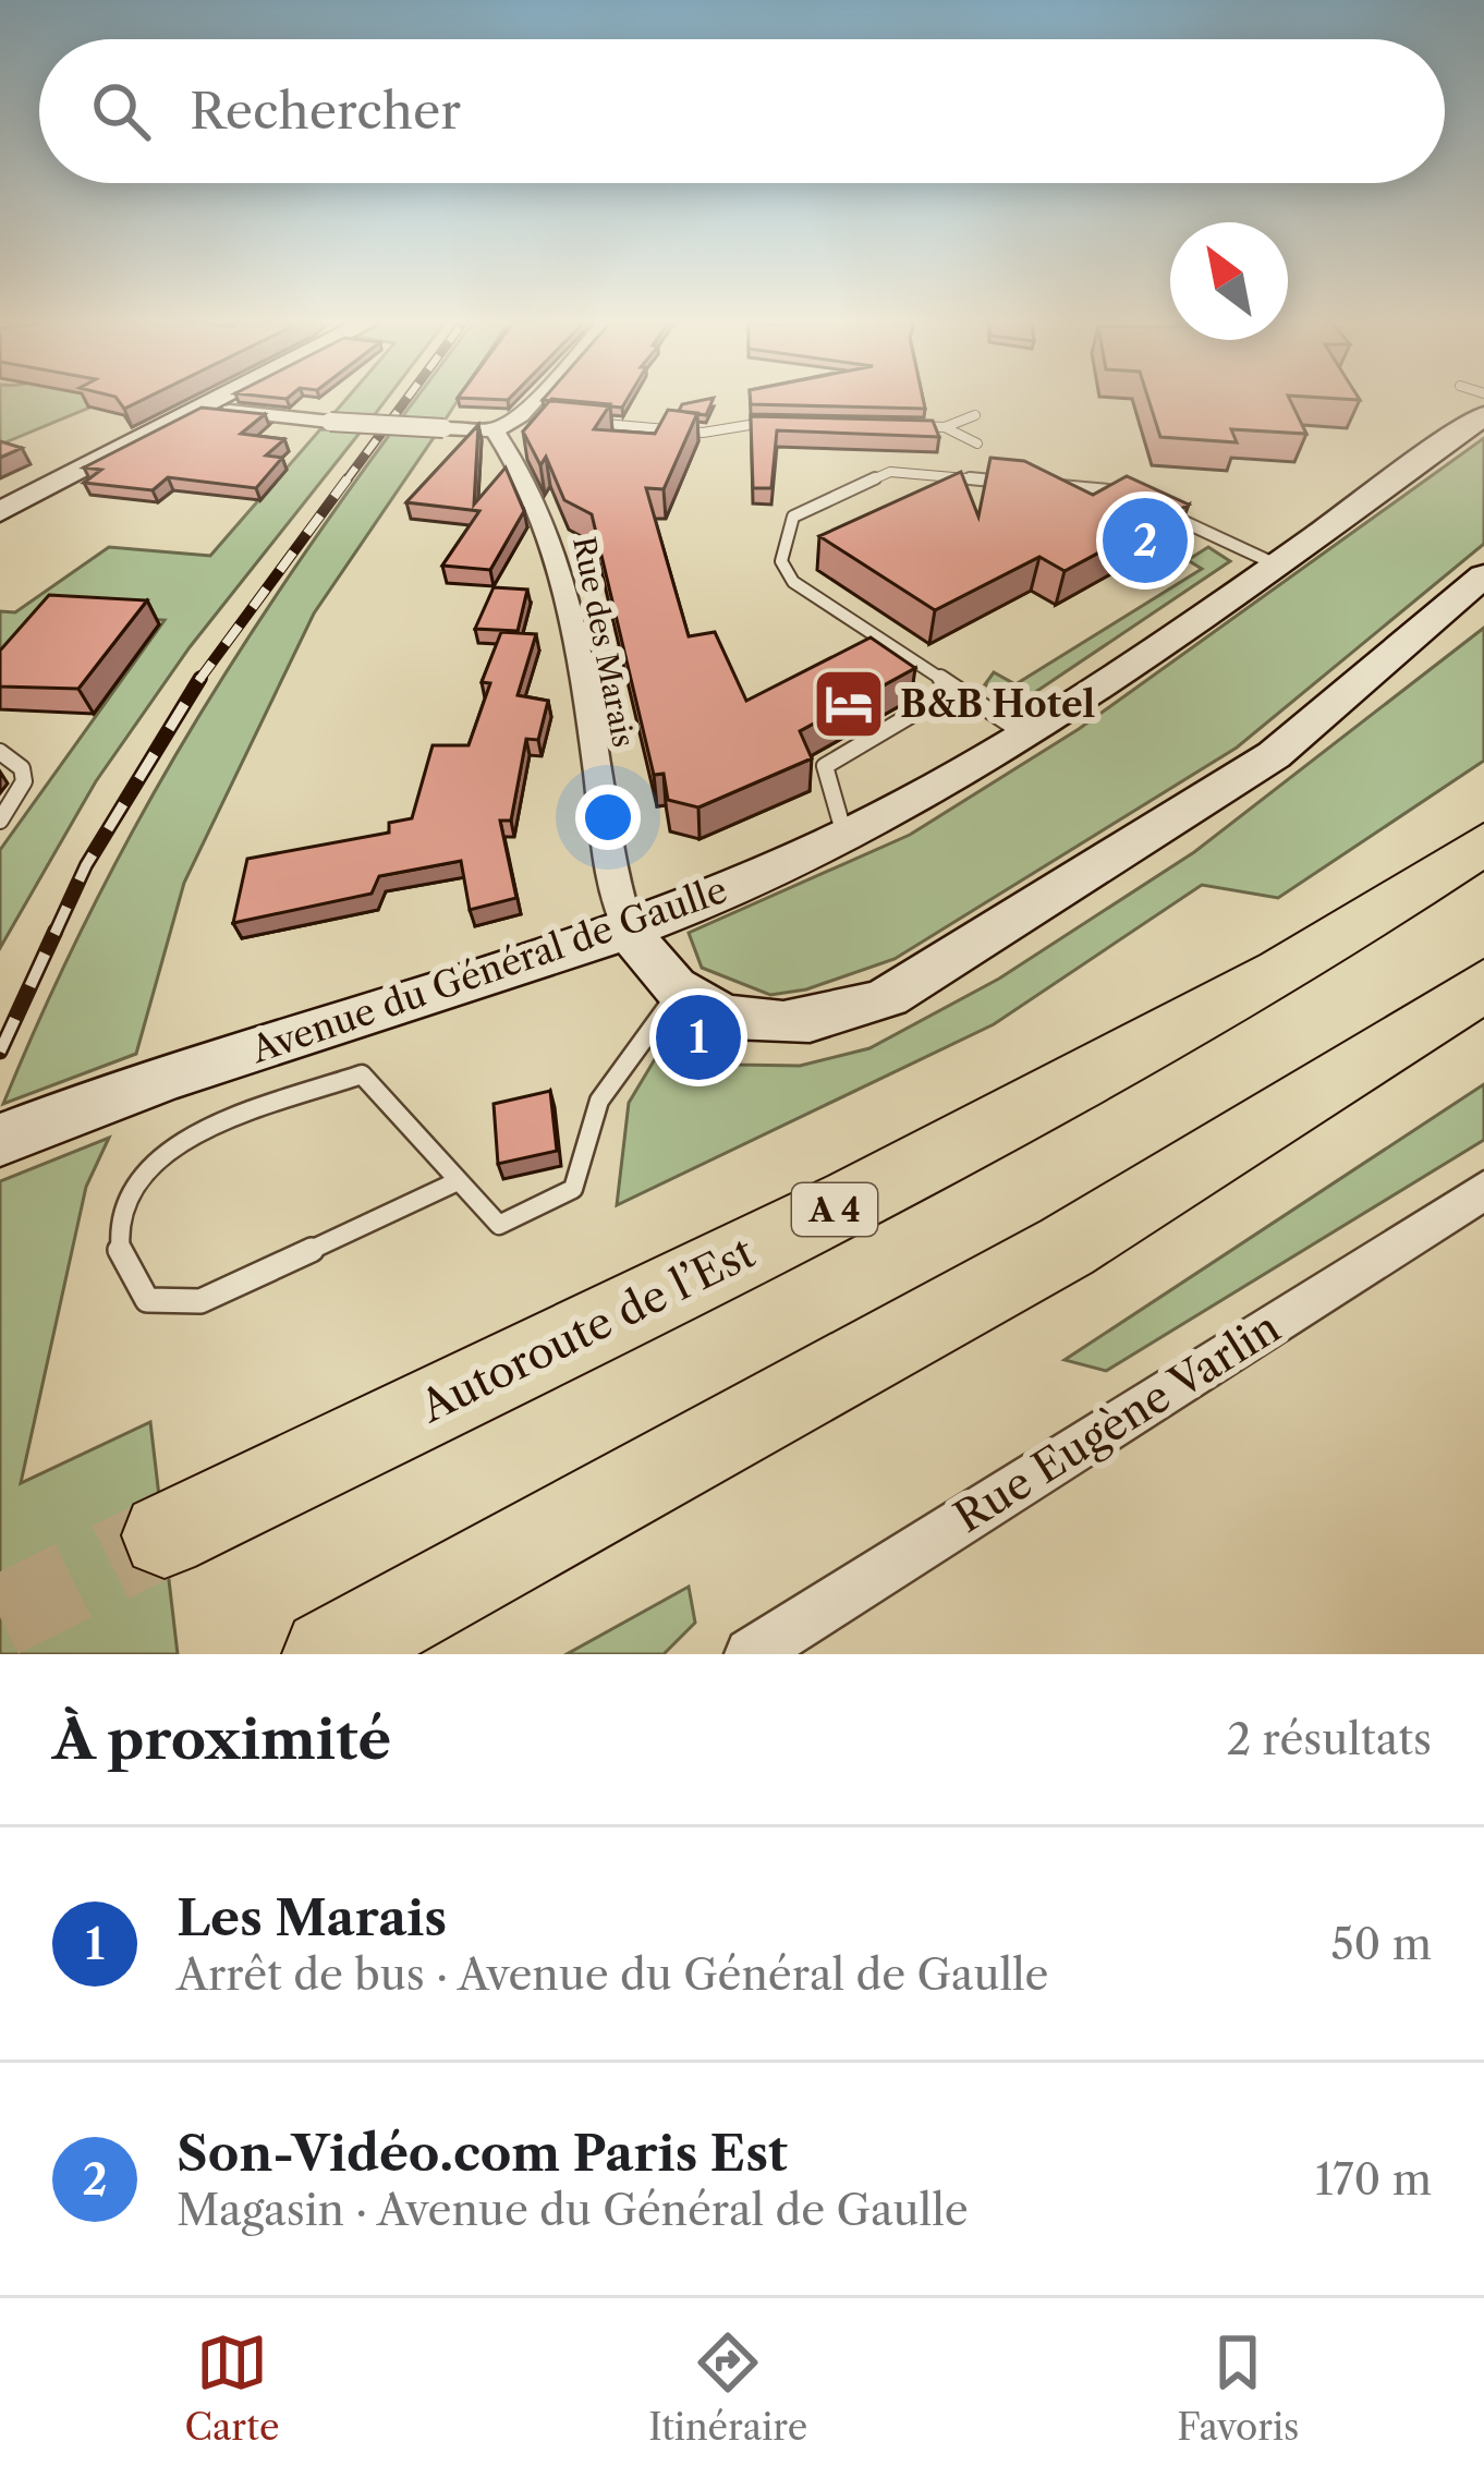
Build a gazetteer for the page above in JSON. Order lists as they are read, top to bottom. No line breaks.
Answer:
{"streets":{"highway":["A 4","Autoroute de l’Est"],"main road":["Avenue du Général de Gaulle"],"street":["Rue des Marais","Rue Eugène Varlin"]},"crossings":[["Rue des Marais","Avenue du Général de Gaulle"]],"places":{"hotel":["B&B Hotel"]},"north":"top left","page":{"search":"Rechercher","pins":["2","1"],"heading":["À proximité","2 résultats"],"list":[{"mark":"1","name":"Les Marais","note":"Arrêt de bus · Avenue du Général de Gaulle","value":"50 m"},{"mark":"2","name":"Son-Vidéo.com Paris Est","note":"Magasin · Avenue du Général de Gaulle","value":"170 m"}],"nav":["Carte","Itinéraire","Favoris"]}}
